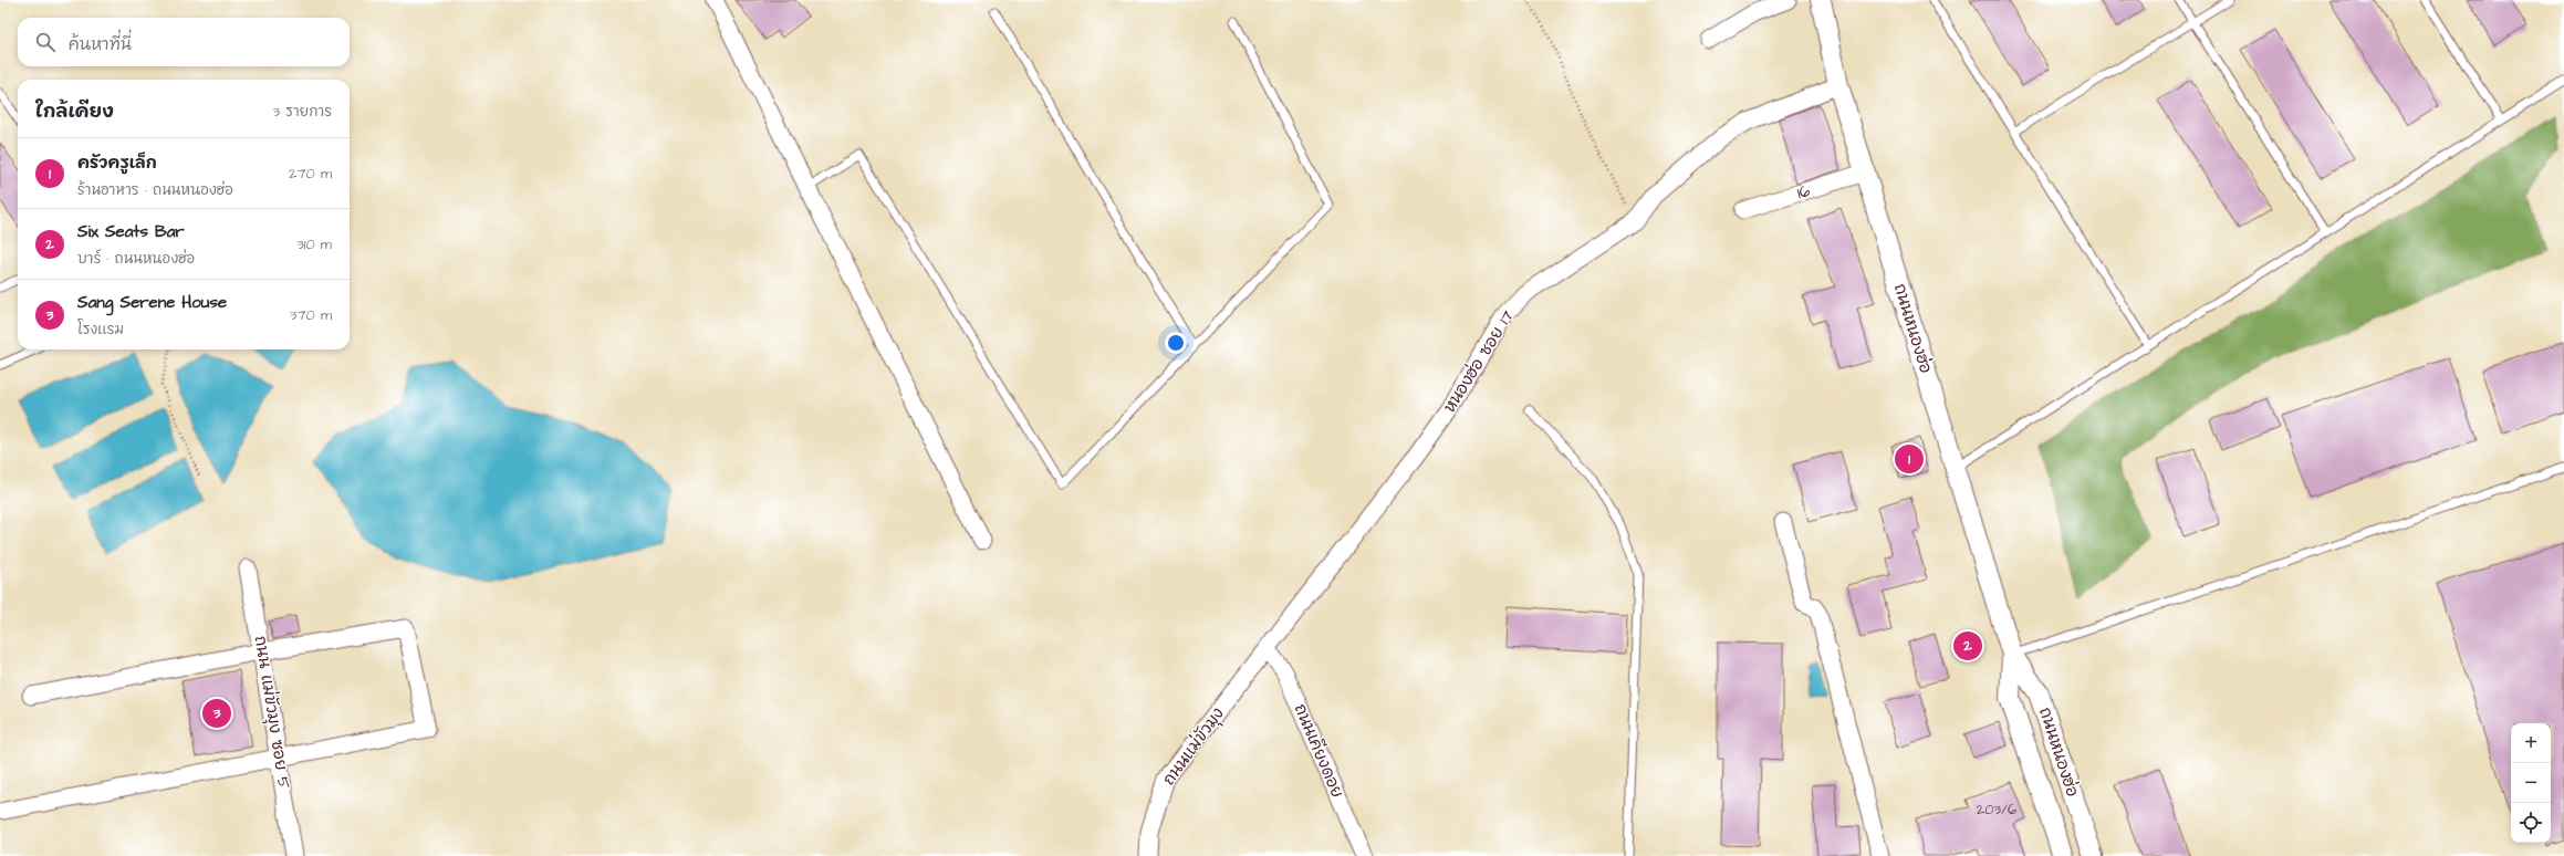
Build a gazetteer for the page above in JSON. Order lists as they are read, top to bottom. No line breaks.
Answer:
{"streets":{"street":["16","ถนนหนองฮ่อ","หนองฮ่อ ซอย 17","ถนน แม่ขัวมุง ซอย 5","ถนนแม่ขัวมุง","ถนนเคียงดอย"]},"crossings":[["16","ถนนหนองฮ่อ"],["ถนนหนองฮ่อ","หนองฮ่อ ซอย 17"],["หนองฮ่อ ซอย 17","ถนนแม่ขัวมุง"],["หนองฮ่อ ซอย 17","ถนนเคียงดอย"],["ถนนแม่ขัวมุง","ถนนเคียงดอย"]],"house_numbers":["203/6"],"page":{"search":"ค้นหาที่นี่","heading":["ใกล้เคียง","3 รายการ"],"list":[{"mark":"1","name":"ครัวครูเล็ก","note":"ร้านอาหาร · ถนนหนองฮ่อ","value":"270 m"},{"mark":"2","name":"Six Seats Bar","note":"บาร์ · ถนนหนองฮ่อ","value":"310 m"},{"mark":"3","name":"Sang Serene House","note":"โรงแรม","value":"370 m"}],"pins":["1","2","3"],"map_buttons":["+","−"]}}
